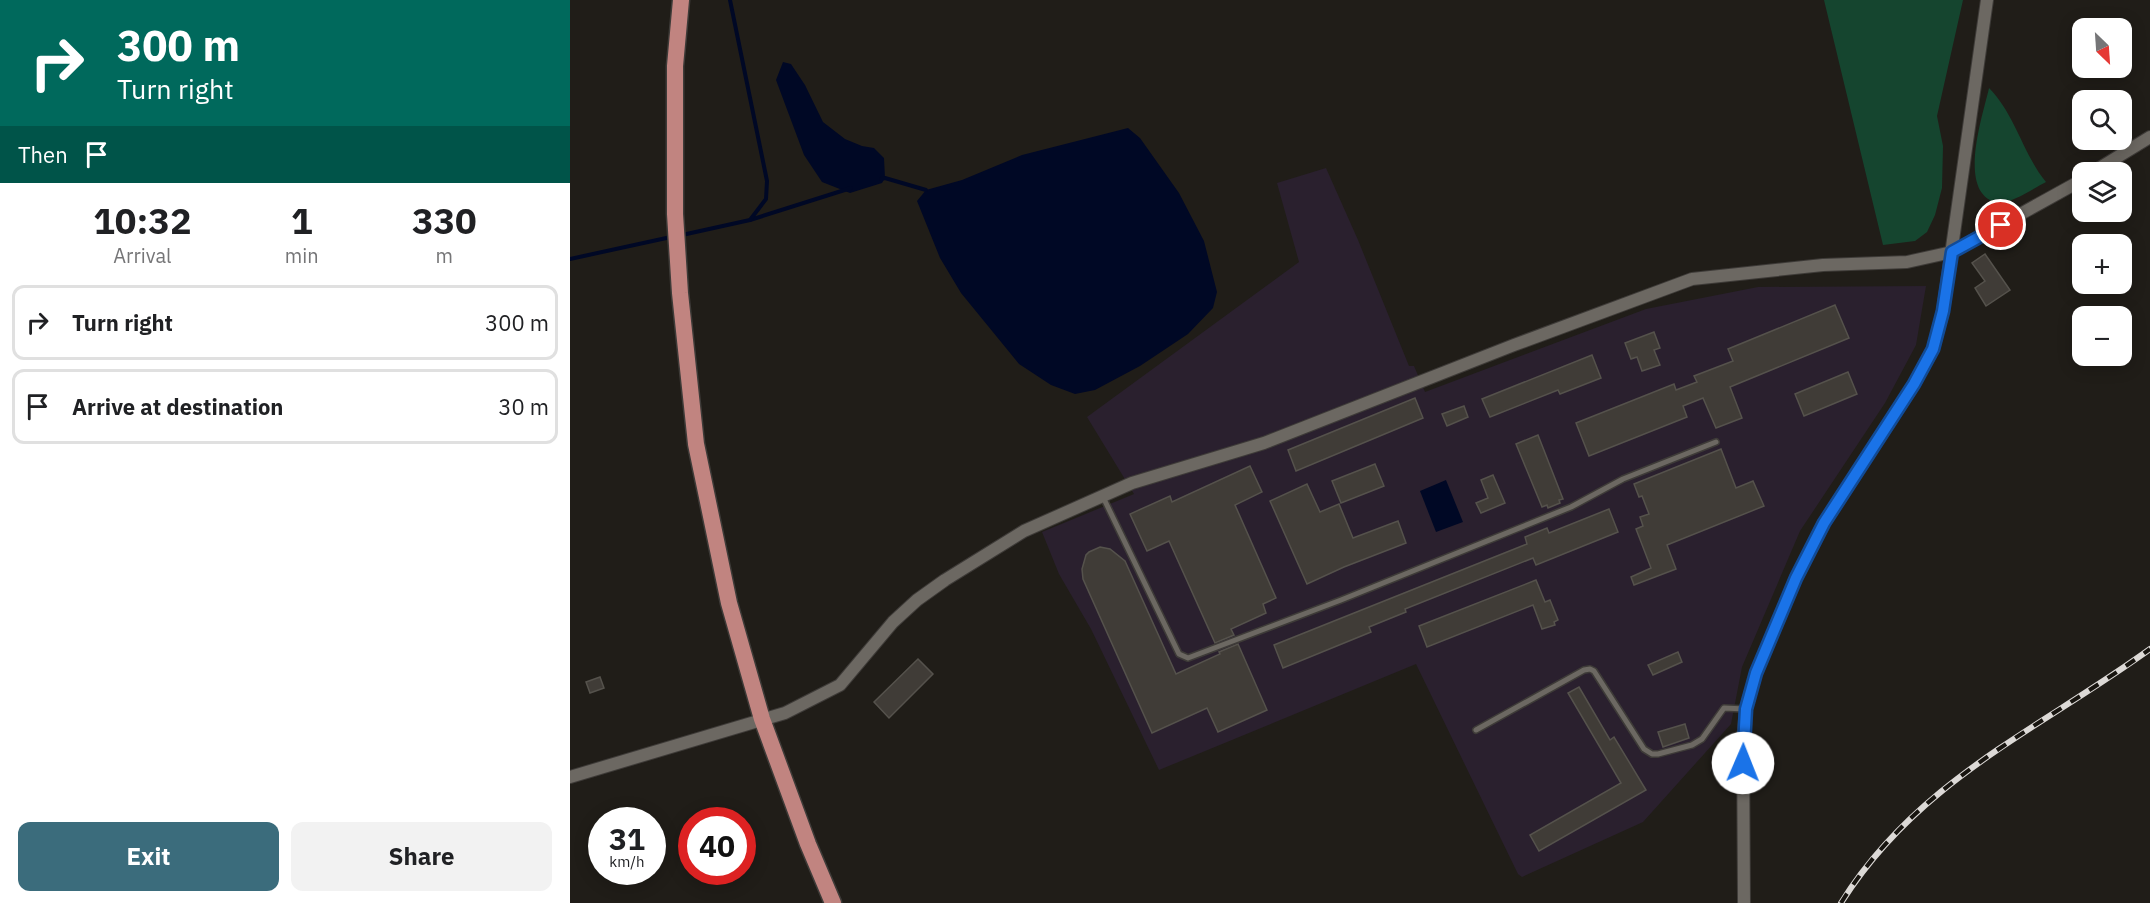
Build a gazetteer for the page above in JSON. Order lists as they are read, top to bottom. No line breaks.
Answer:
{"north":"bottom right","page":{"turn":["300 m","Turn right"],"map_buttons":["+","−"],"then":"Then","eta":["10:32","Arrival","1","min","330","m"],"list":[{"name":"Turn right","value":"300 m"},{"name":"Arrive at destination","value":"30 m"}],"speed":"31 km/h","limit":"40","buttons":["Exit","Share"]}}
